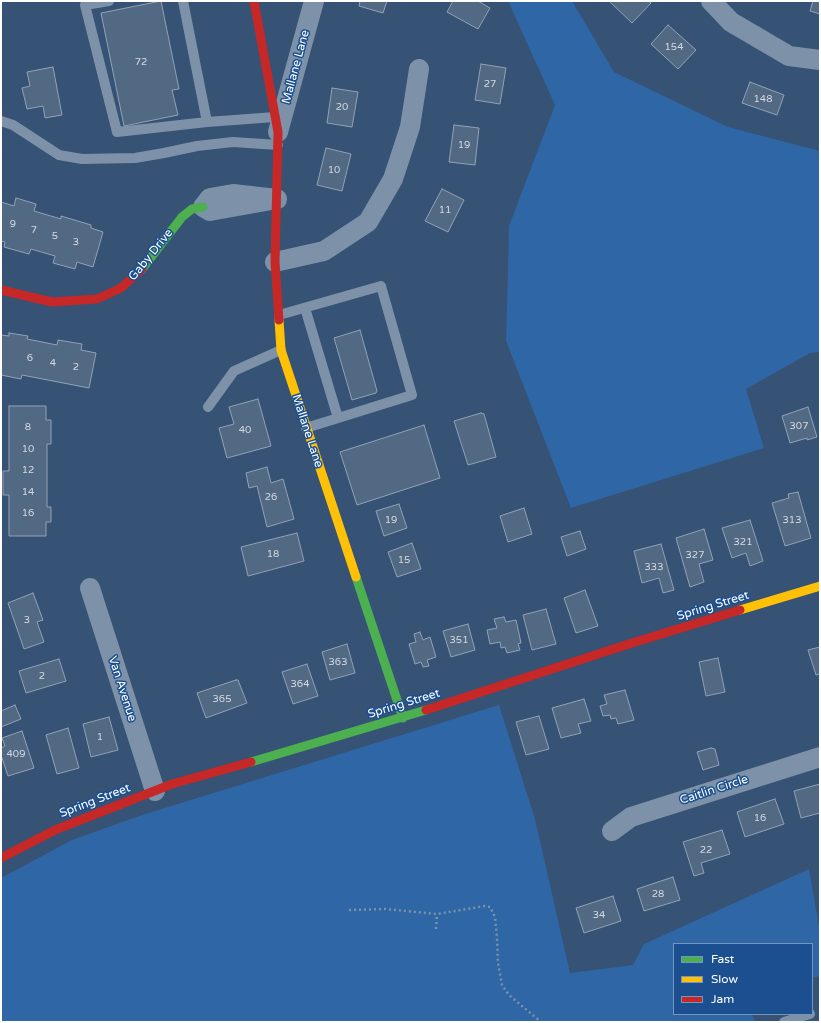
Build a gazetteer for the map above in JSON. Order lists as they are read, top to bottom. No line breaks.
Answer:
{"streets":{"street":["Mallane Lane","Gaby Drive","Spring Street","Van Avenue","Caitlin Circle"]},"crossings":[["Mallane Lane","Gaby Drive"],["Mallane Lane","Spring Street"],["Spring Street","Van Avenue"]],"house_numbers":["154","72","27","148","20","19","10","11","9","7","5","3","6","4","2","307","8","40","10","12","14","26","16","19","313","321","18","327","15","333","3","351","363","2","364","365","1","409","16","22","28","34"],"legend":["Fast","Slow","Jam"]}
